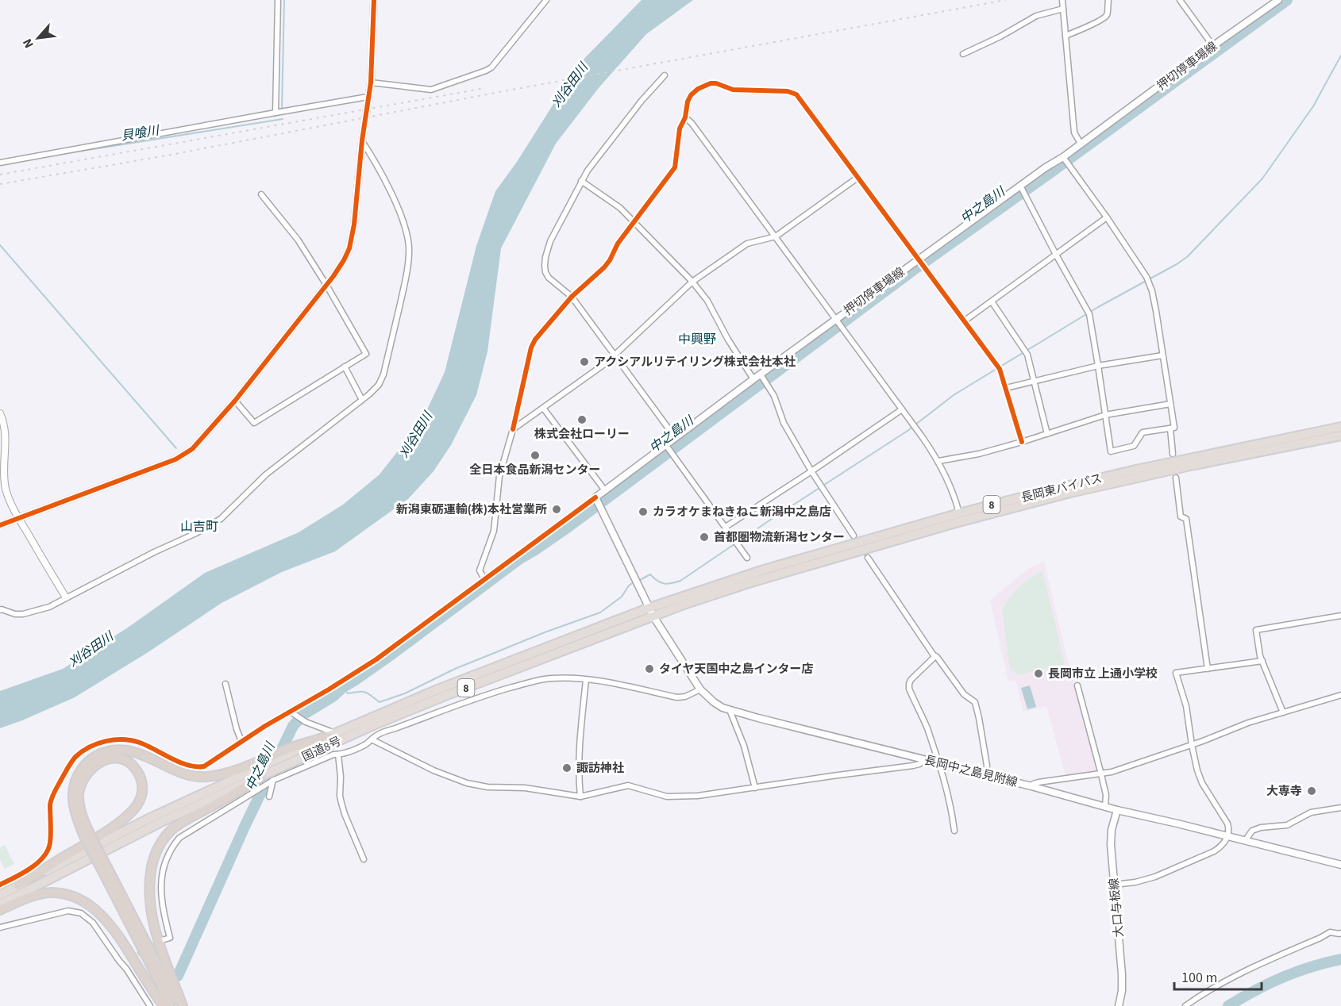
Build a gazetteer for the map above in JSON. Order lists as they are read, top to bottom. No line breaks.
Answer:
{"streets":{"highway":["長岡東バイパス","8","国道8号"],"main road":["押切停車場線","長岡中之島見附線","大口与板線"]},"crossings":[["長岡東バイパス","国道8号"],["長岡東バイパス","長岡中之島見附線"],["国道8号","長岡中之島見附線"],["長岡中之島見附線","大口与板線"]],"districts":["中興野","山吉町"],"water":["刈谷田川","貝喰川","中之島川"],"places":["アクシアルリテイリング株式会社本社","株式会社ローリー","全日本食品新潟センター","新潟東砺運輸(株)本社営業所","カラオケまねきねこ新潟中之島店","首都圏物流新潟センター","タイヤ天国中之島インター店","長岡市立 上通小学校","諏訪神社","大専寺"],"scale_bar":"100 m","north":"bottom left"}
